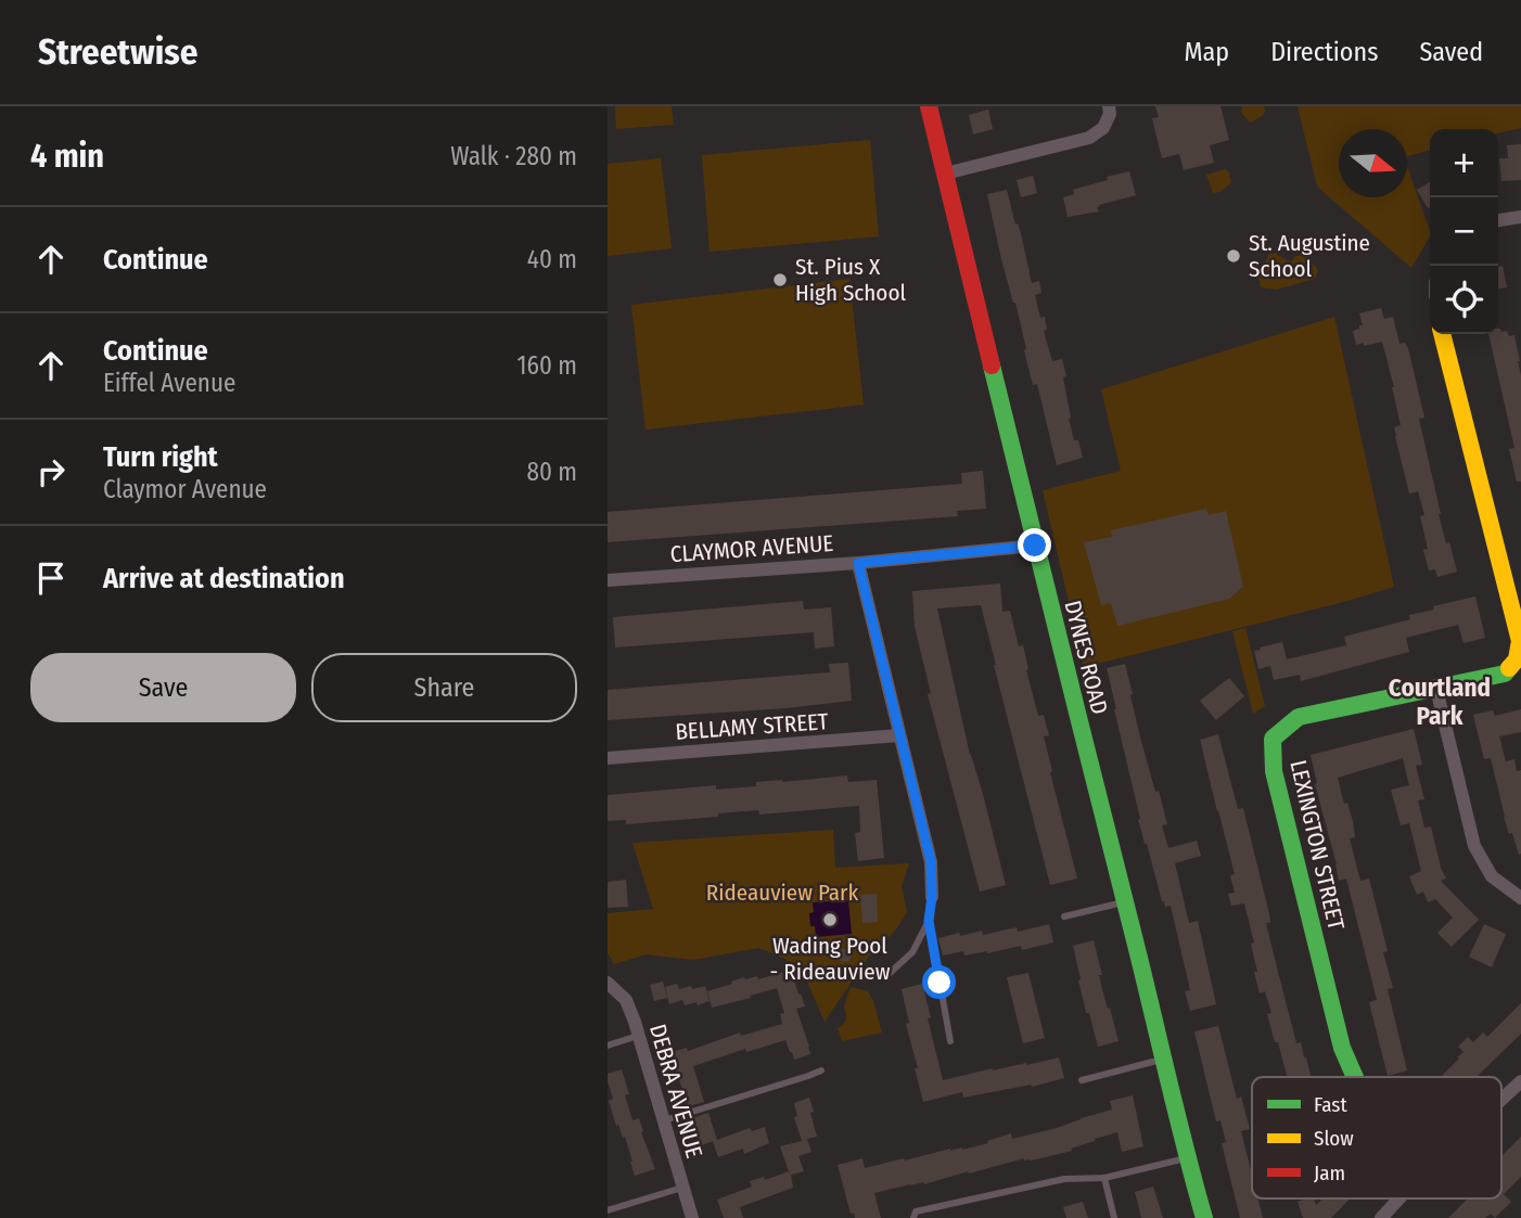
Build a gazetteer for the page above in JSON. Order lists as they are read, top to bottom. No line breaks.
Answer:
{"streets":{"street":["CLAYMOR AVENUE","DYNES ROAD","BELLAMY STREET","LEXINGTON STREET","DEBRA AVENUE"]},"crossings":[["CLAYMOR AVENUE","DYNES ROAD"]],"districts":["Courtland Park"],"parks":["Rideauview Park"],"places":["St. Augustine School","St. Pius X High School","Wading Pool - Rideauview"],"legend":["Fast","Slow","Jam"],"north":"right","page":{"header":"Streetwise","nav":["Map","Directions","Saved"],"heading":["4 min","Walk · 280 m"],"map_buttons":["+","−"],"list":[["Continue","40 m"],["Continue","Eiffel Avenue","160 m"],["Turn right","Claymor Avenue","80 m"],"Arrive at destination"],"buttons":["Save","Share"]}}
